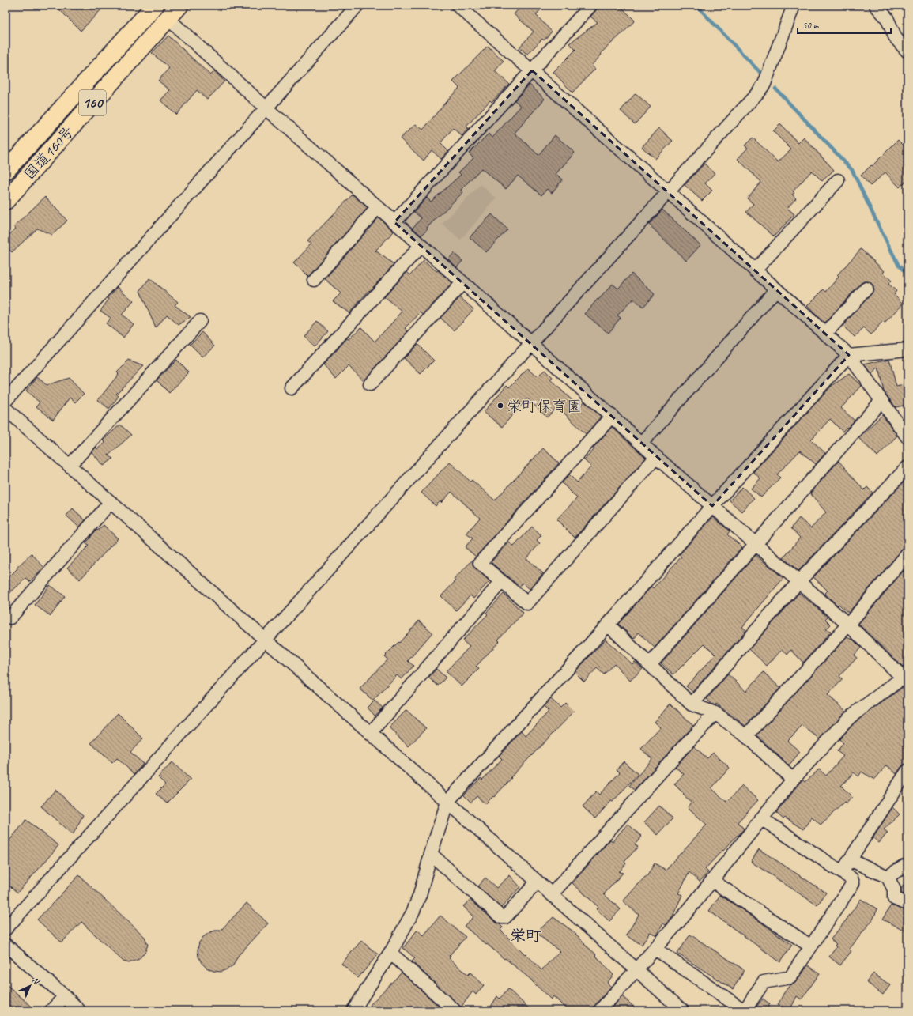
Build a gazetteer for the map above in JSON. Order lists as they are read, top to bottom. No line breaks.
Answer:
{"streets":{"highway":["160","国道160号"]},"districts":["栄町"],"places":["栄町保育園"],"scale_bar":"50 m","north":"top right"}
